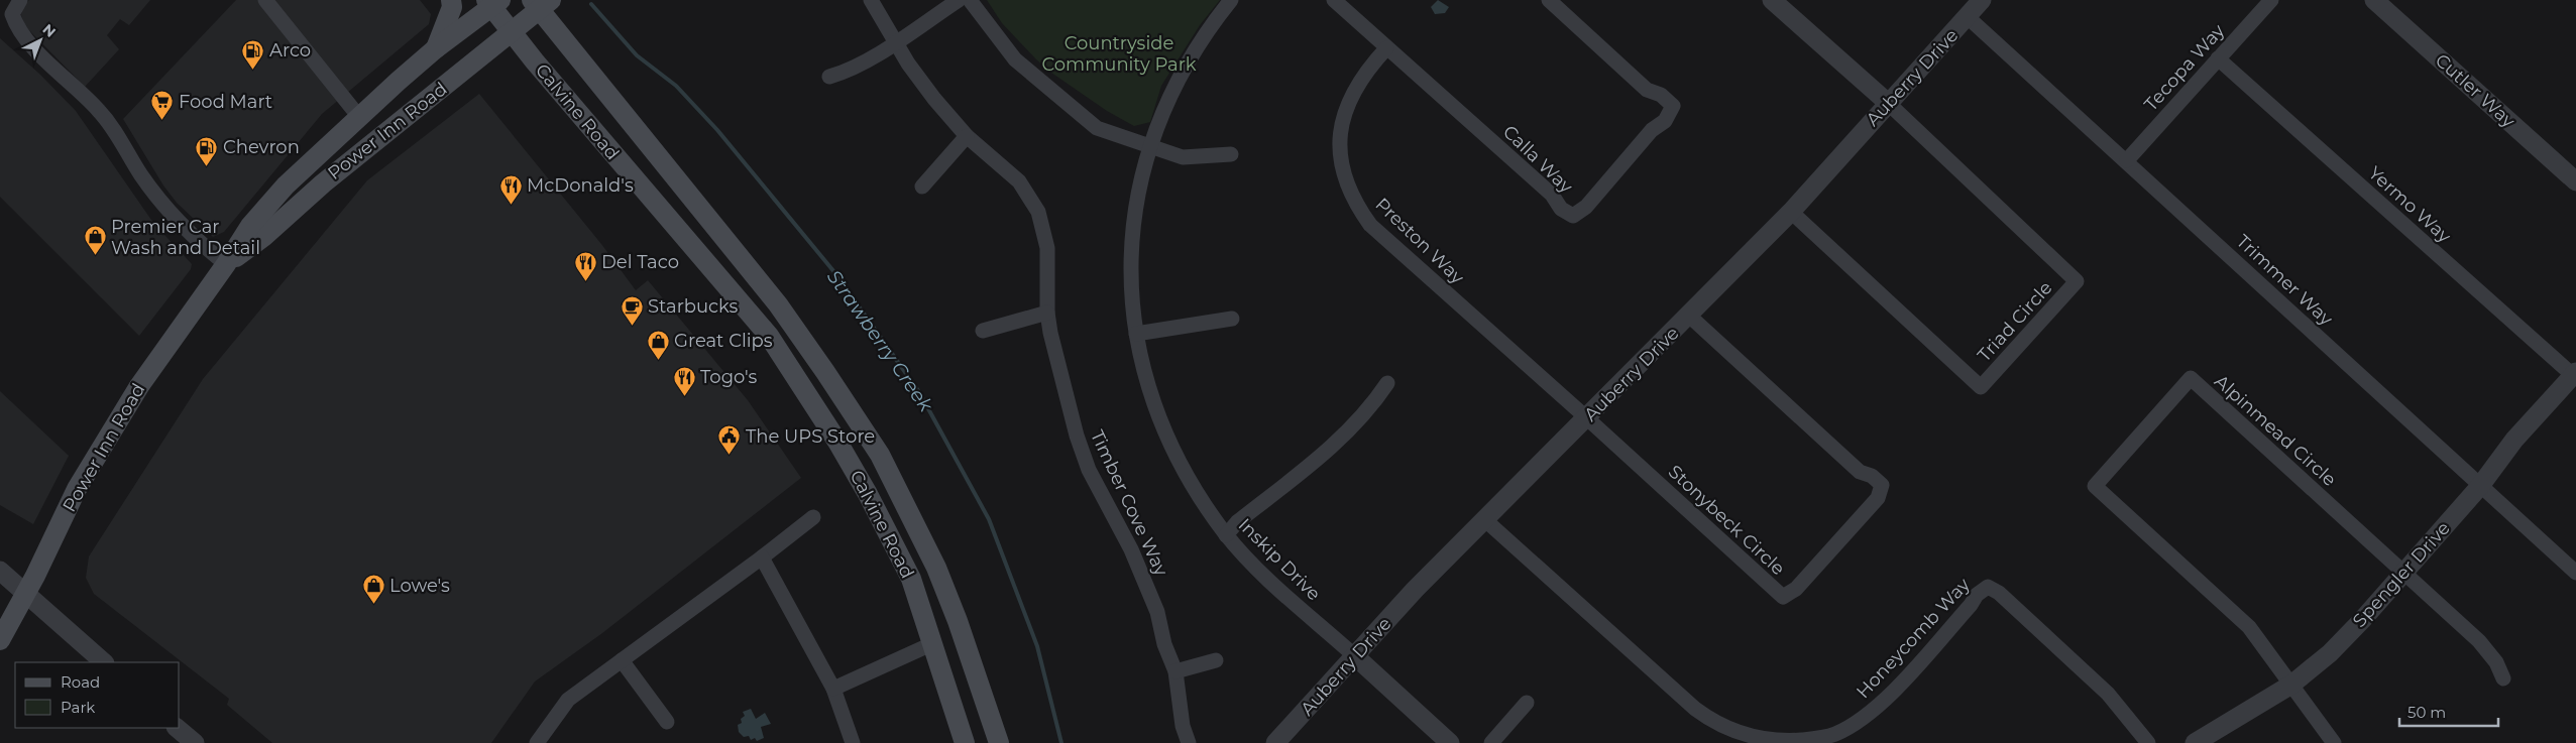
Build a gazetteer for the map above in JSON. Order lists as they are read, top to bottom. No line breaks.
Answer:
{"streets":{"main road":["Calvine Road","Power Inn Road"],"street":["Tecopa Way","Auberry Drive","Cutler Way","Calla Way","Yermo Way","Preston Way","Trimmer Way","Triad Circle","Alpinmead Circle","Timber Cove Way","Stonybeck Circle","Inskip Drive","Spengler Drive","Honeycomb Way"]},"crossings":[["Tecopa Way","Yermo Way"],["Tecopa Way","Trimmer Way"],["Auberry Drive","Preston Way"],["Auberry Drive","Trimmer Way"],["Auberry Drive","Triad Circle"],["Auberry Drive","Stonybeck Circle"],["Auberry Drive","Inskip Drive"],["Auberry Drive","Honeycomb Way"],["Calvine Road","Power Inn Road"],["Calla Way","Preston Way"],["Yermo Way","Spengler Drive"],["Preston Way","Stonybeck Circle"],["Trimmer Way","Spengler Drive"],["Alpinmead Circle","Spengler Drive"]],"water":["Strawberry Creek"],"parks":["Countryside Community Park"],"places":{"fuel station":["Arco","Chevron"],"supermarket":["Food Mart"],"restaurant":["McDonald's","Del Taco","Togo's"],"shop":["Premier Car Wash and Detail","Great Clips","Lowe's"],"cafe":["Starbucks"],"public building":["The UPS Store"]},"legend":["Road","Park"],"scale_bar":"50 m","north":"top right"}
